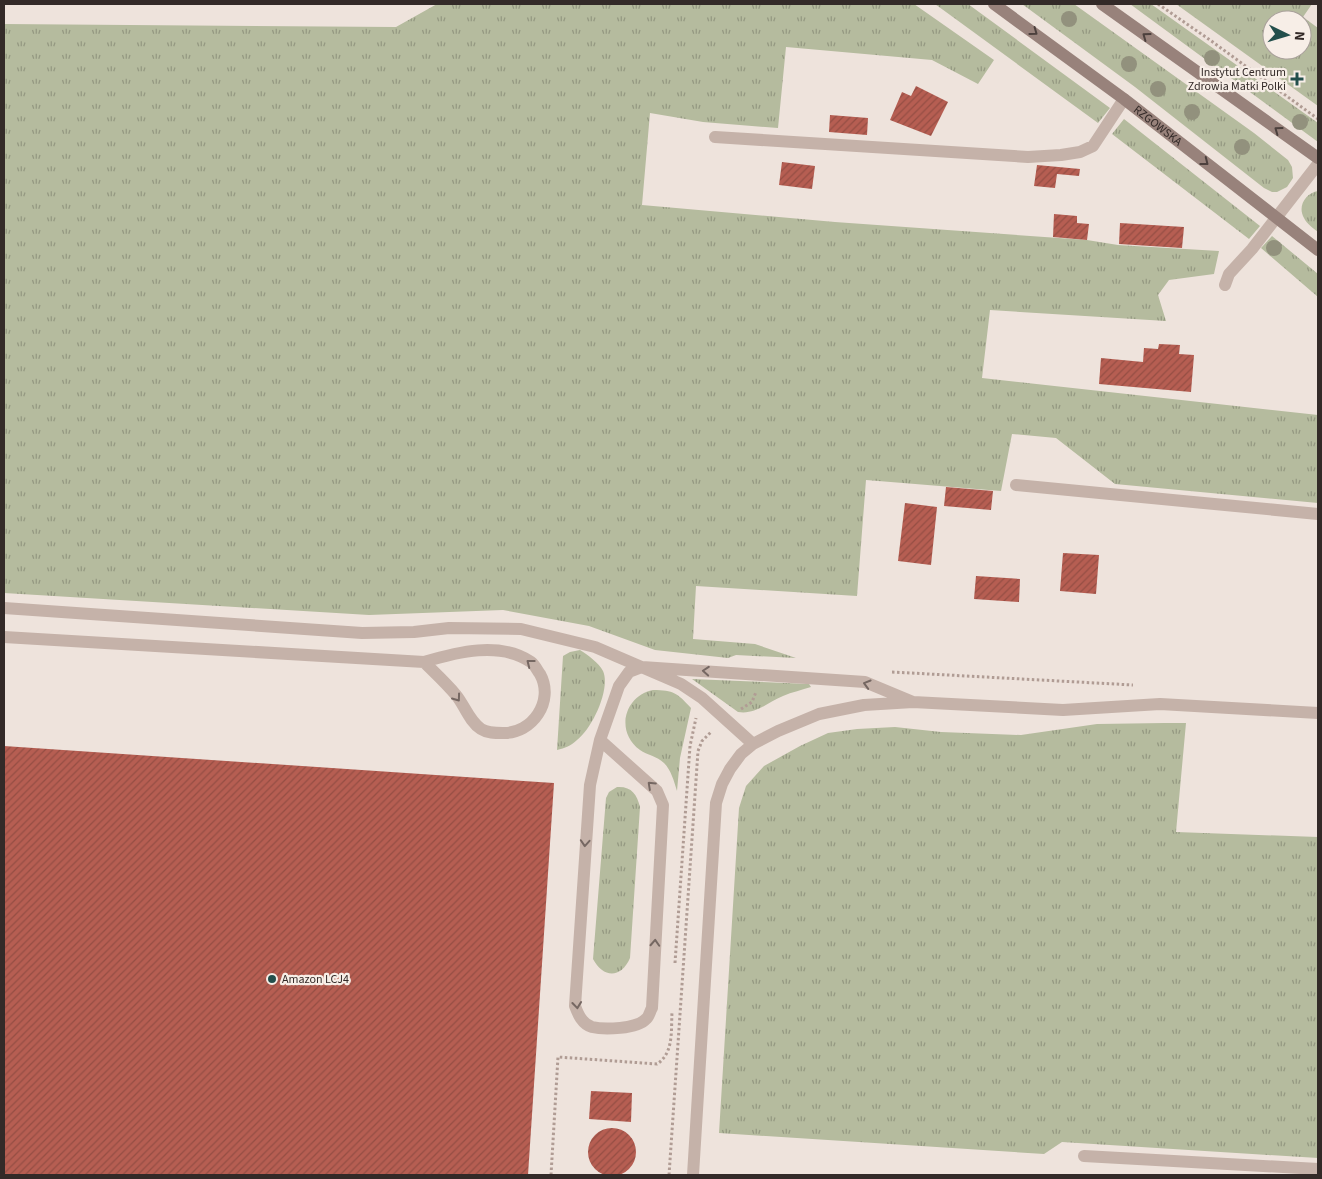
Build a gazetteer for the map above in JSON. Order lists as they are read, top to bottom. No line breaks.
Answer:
{"streets":{"main road":["RZGOWSKA"]},"places":{"health":["Instytut Centrum Zdrowia Matki Polki"],"other":["Amazon LCJ4"]},"north":"right"}
